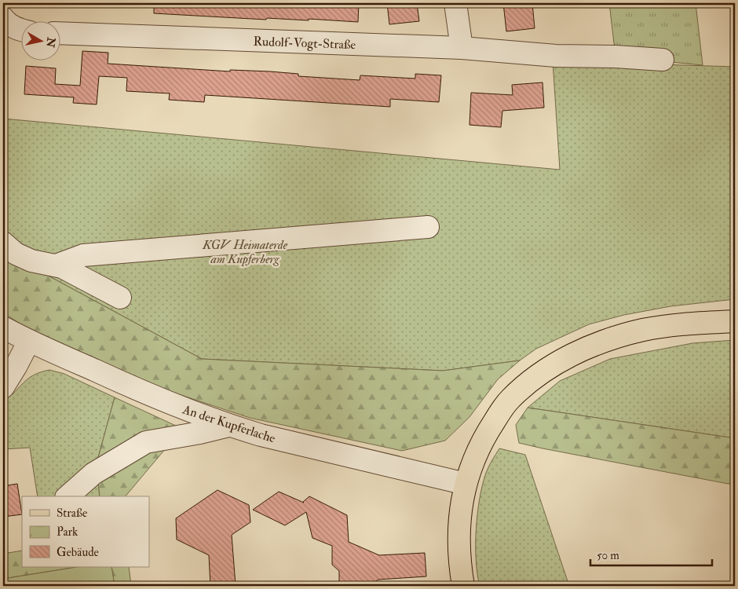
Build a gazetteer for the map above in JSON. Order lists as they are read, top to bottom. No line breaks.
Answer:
{"streets":{"street":["Rudolf-Vogt-Straße","An der Kupferlache"]},"parks":["KGV Heimaterde am Kupferberg"],"legend":["Straße","Park","Gebäude"],"scale_bar":"50 m","north":"right"}
